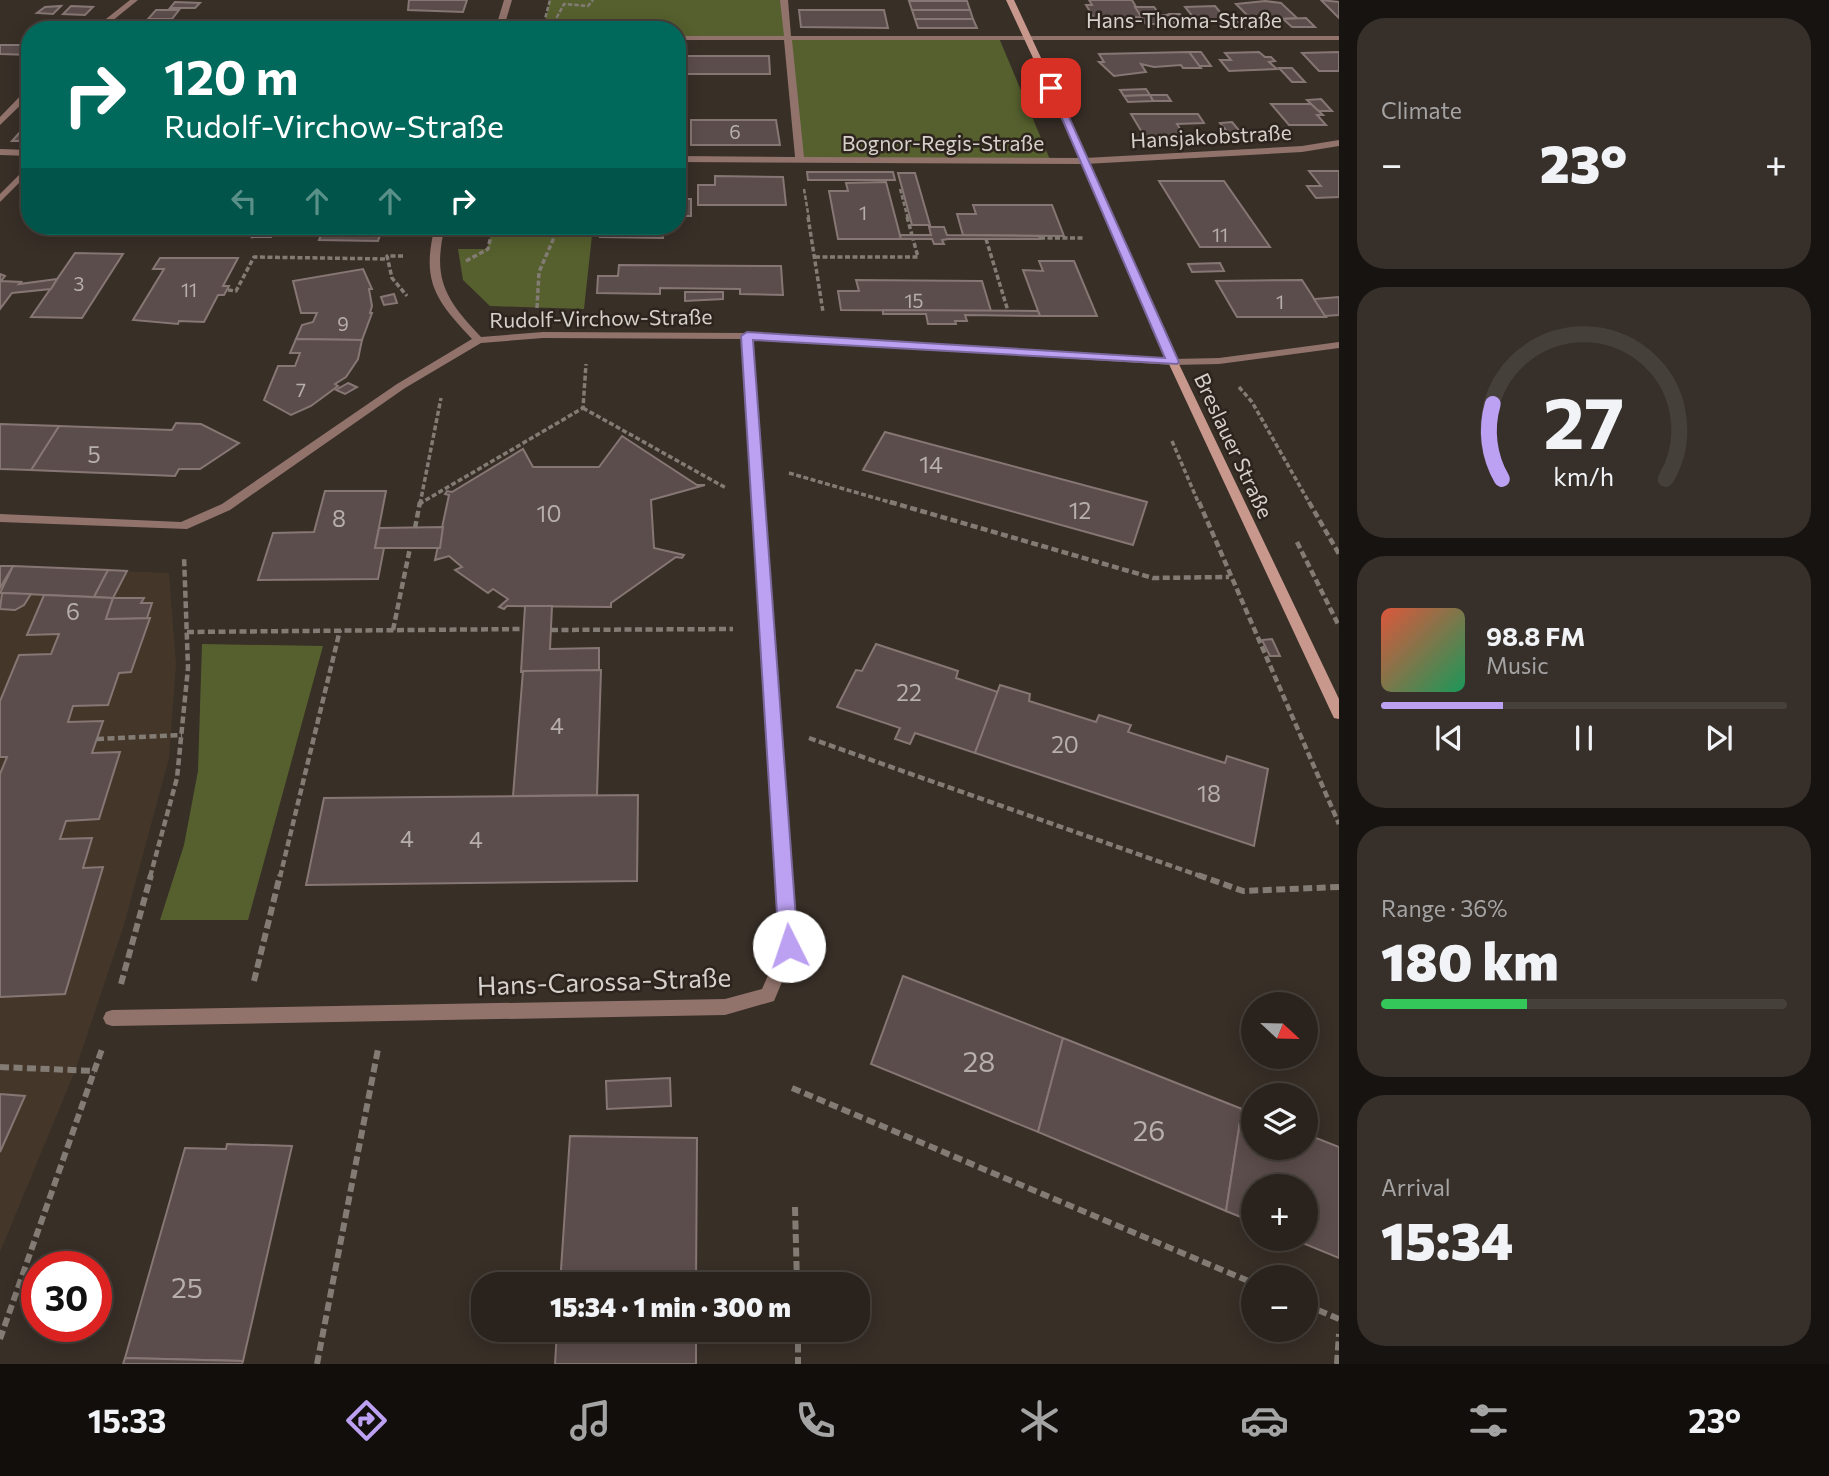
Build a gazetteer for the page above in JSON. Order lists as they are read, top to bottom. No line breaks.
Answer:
{"streets":{"street":["Hans-Thoma-Straße","Hansjakobstraße","Bognor-Regis-Straße","Rudolf-Virchow-Straße","Breslauer Straße","Hans-Carossa-Straße"]},"crossings":[["Hans-Thoma-Straße","Breslauer Straße"],["Hansjakobstraße","Bognor-Regis-Straße"],["Hansjakobstraße","Breslauer Straße"],["Bognor-Regis-Straße","Breslauer Straße"],["Rudolf-Virchow-Straße","Breslauer Straße"],["Rudolf-Virchow-Straße","Hans-Carossa-Straße"]],"house_numbers":["6","1","11","3","11","15","1","9","7","5","14","12","10","8","6","22","4","20","18","4","4","28","26","25"],"north":"right","page":{"tile":["Climate",["Range · 36%","180 km"],["Arrival","15:34"]],"turn":["120 m","Rudolf-Virchow-Straße"],"heat":["−","23°","+"],"song":["98.8 FM","Music"],"map_buttons":["+","−"],"limit":"30","trip":"15:34 · 1 min · 300 m","tabs":["15:33","23°"],"gauge":["27","km/h"]}}
